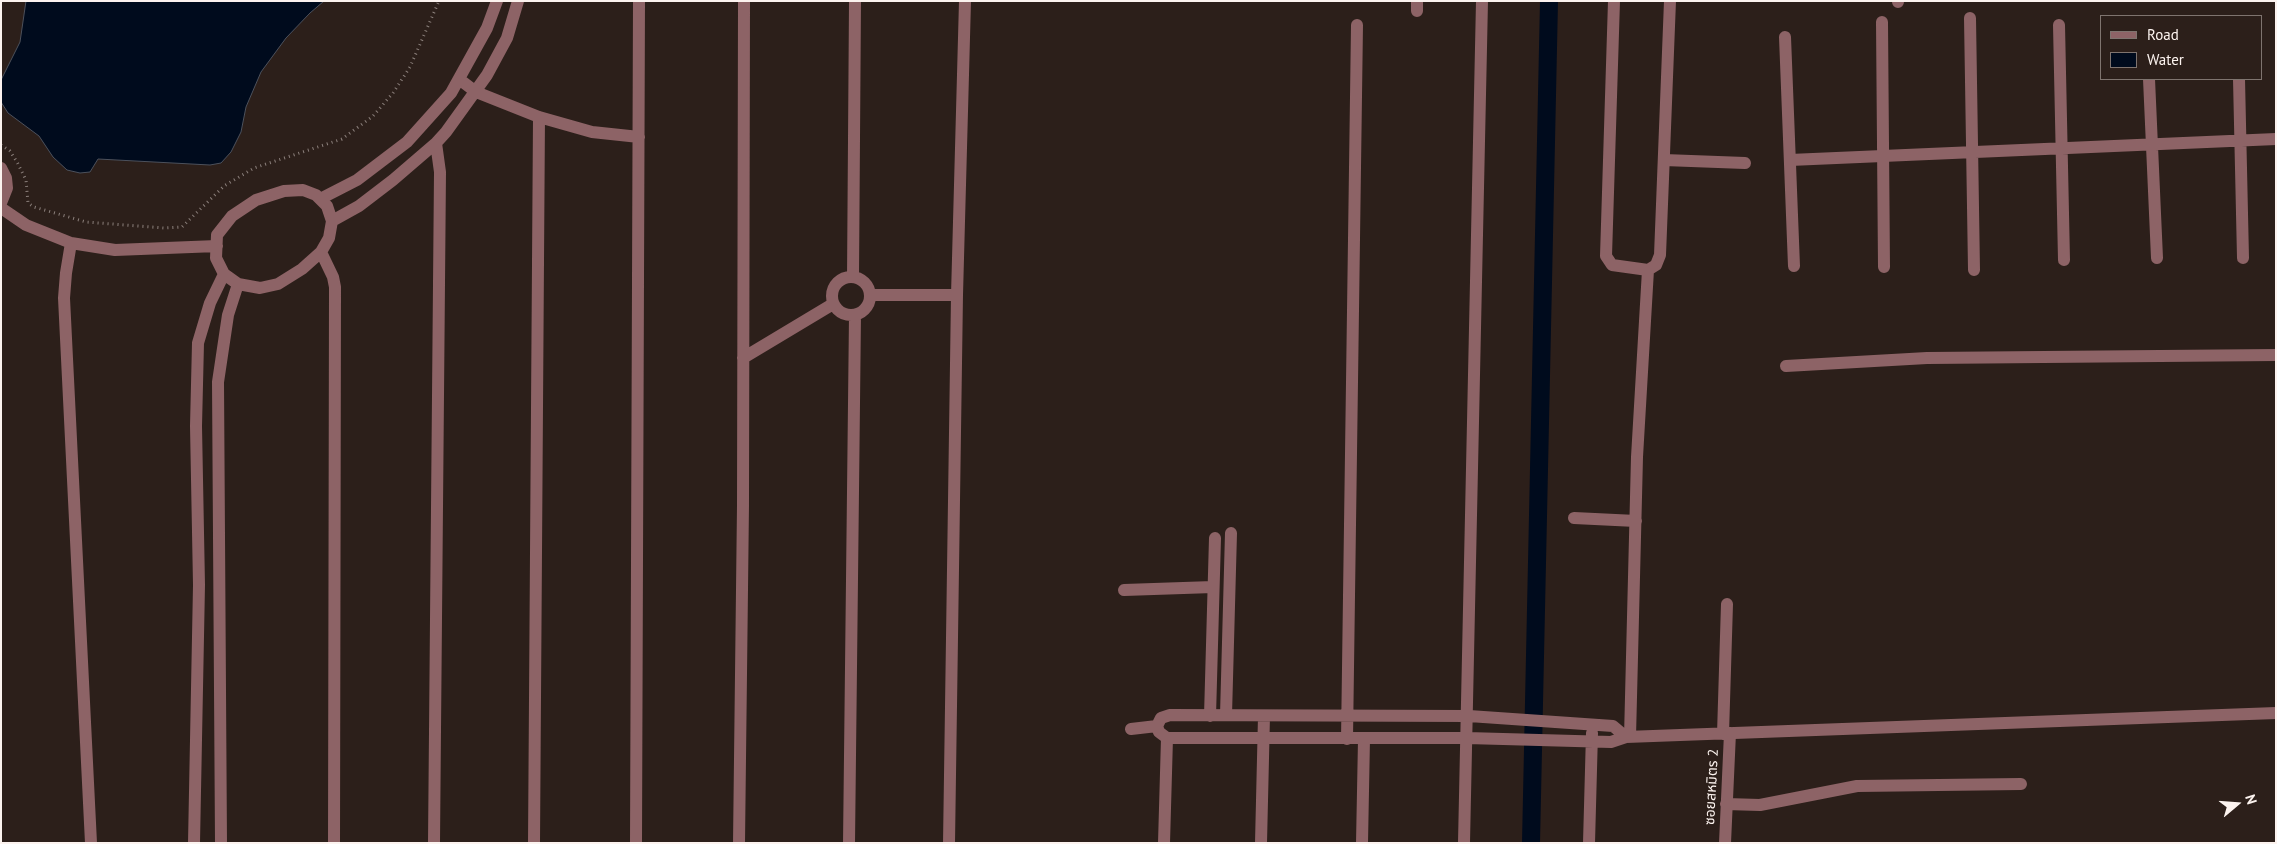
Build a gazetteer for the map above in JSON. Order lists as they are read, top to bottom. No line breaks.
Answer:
{"streets":{"street":["ซอยสหมิตร 2"]},"legend":["Road","Water"],"north":"right"}
